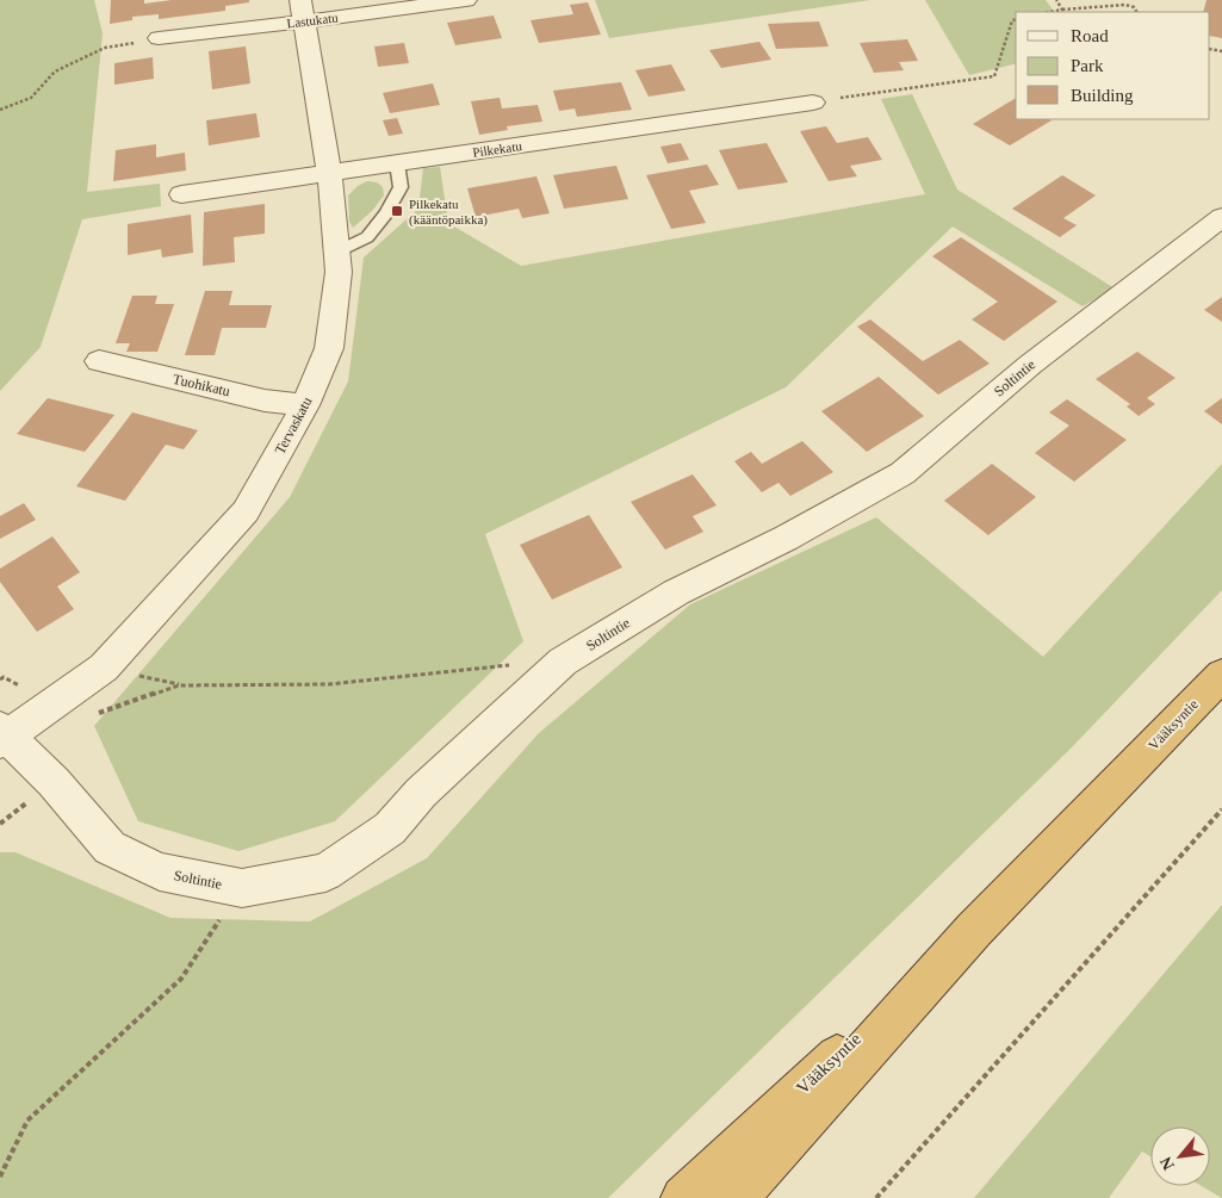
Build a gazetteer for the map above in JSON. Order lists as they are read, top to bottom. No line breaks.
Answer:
{"streets":{"highway":["Vääksyntie"],"street":["Lastukatu","Pilkekatu","Soltintie","Tuohikatu","Tervaskatu"]},"crossings":[["Lastukatu","Tervaskatu"],["Pilkekatu","Tervaskatu"],["Soltintie","Tervaskatu"],["Tuohikatu","Tervaskatu"]],"places":{"transit":["Pilkekatu (kääntöpaikka)"]},"legend":["Road","Park","Building"],"north":"bottom left"}
